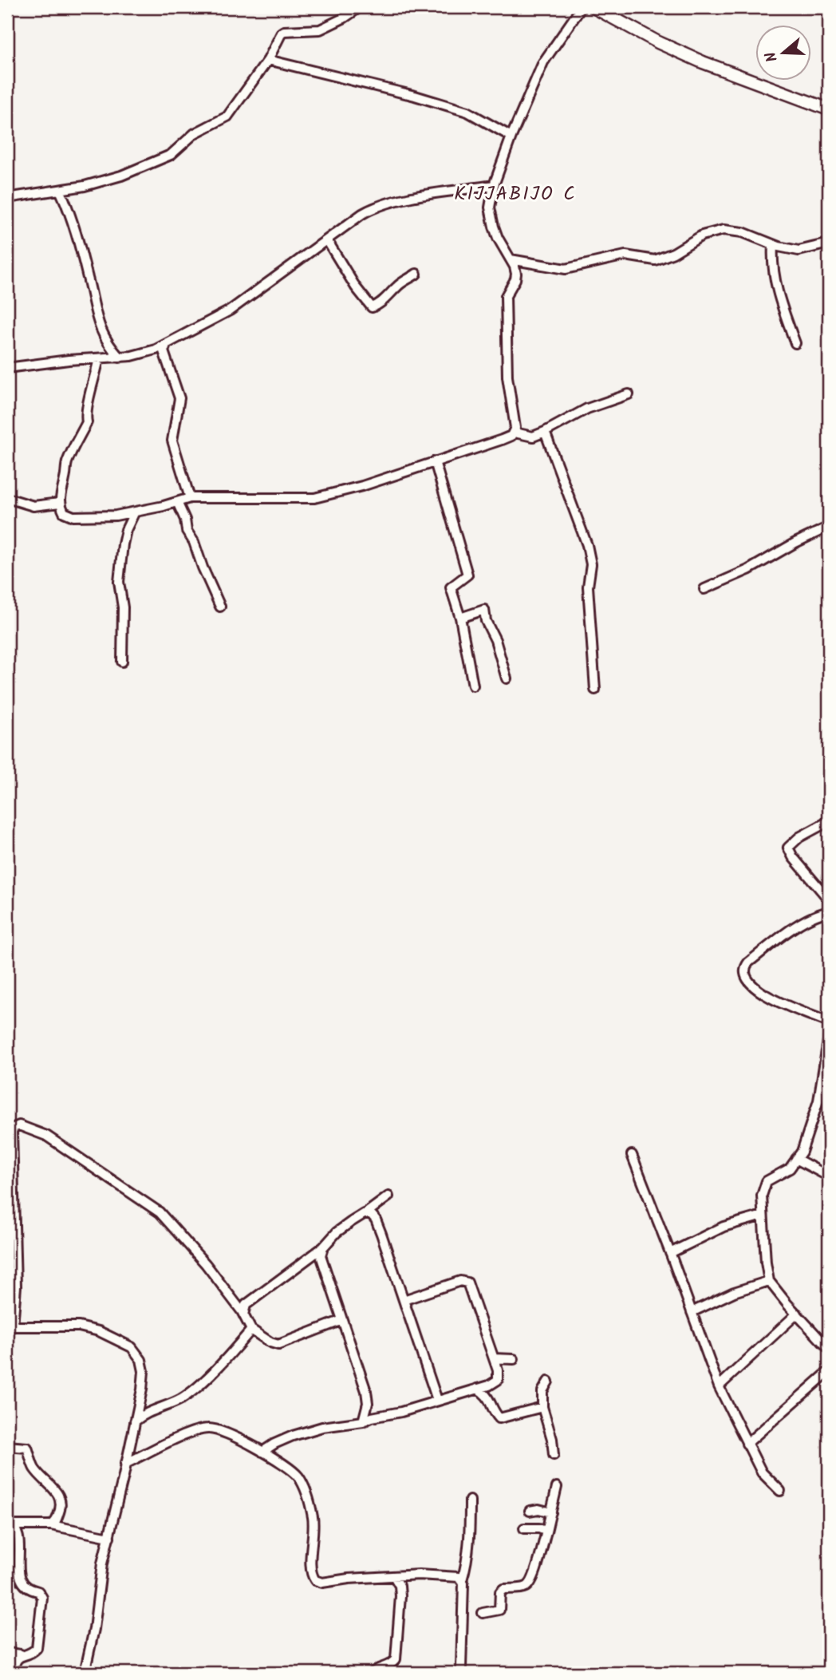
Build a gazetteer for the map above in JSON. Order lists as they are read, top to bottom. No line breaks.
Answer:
{"districts":["KIJJABIJO C"],"north":"left"}
